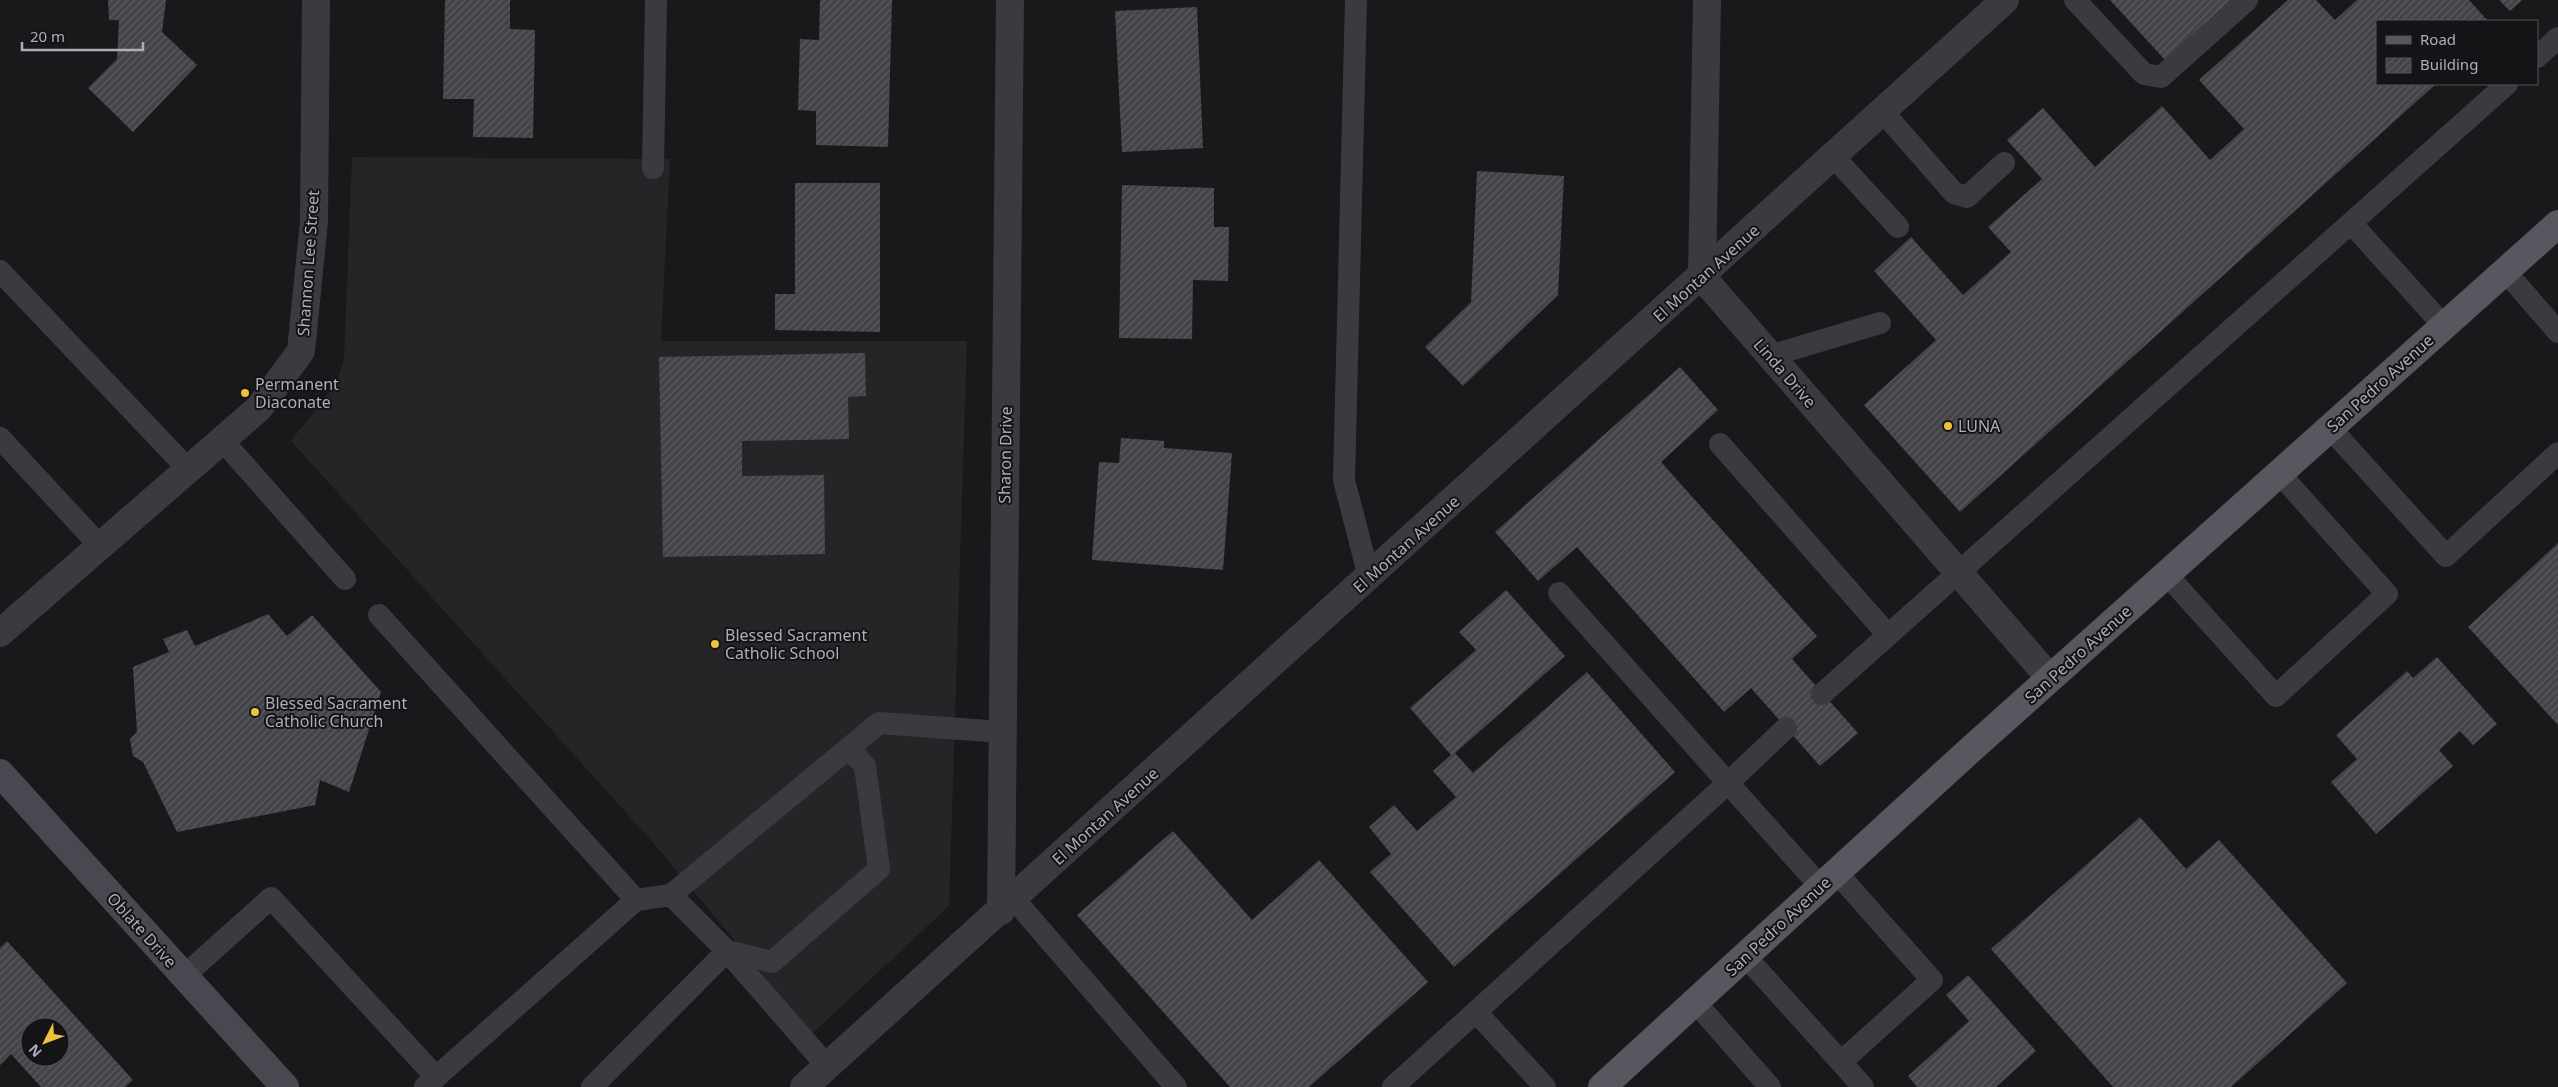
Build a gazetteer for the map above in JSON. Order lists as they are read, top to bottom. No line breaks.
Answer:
{"streets":{"main road":["San Pedro Avenue"],"street":["Shannon Lee Street","El Montan Avenue","Linda Drive","Sharon Drive","Oblate Drive"]},"crossings":[["El Montan Avenue","Linda Drive"],["El Montan Avenue","Sharon Drive"],["Linda Drive","San Pedro Avenue"]],"places":["Permanent Diaconate","LUNA","Blessed Sacrament Catholic School","Blessed Sacrament Catholic Church"],"legend":["Road","Building"],"scale_bar":"20 m","north":"bottom left"}
